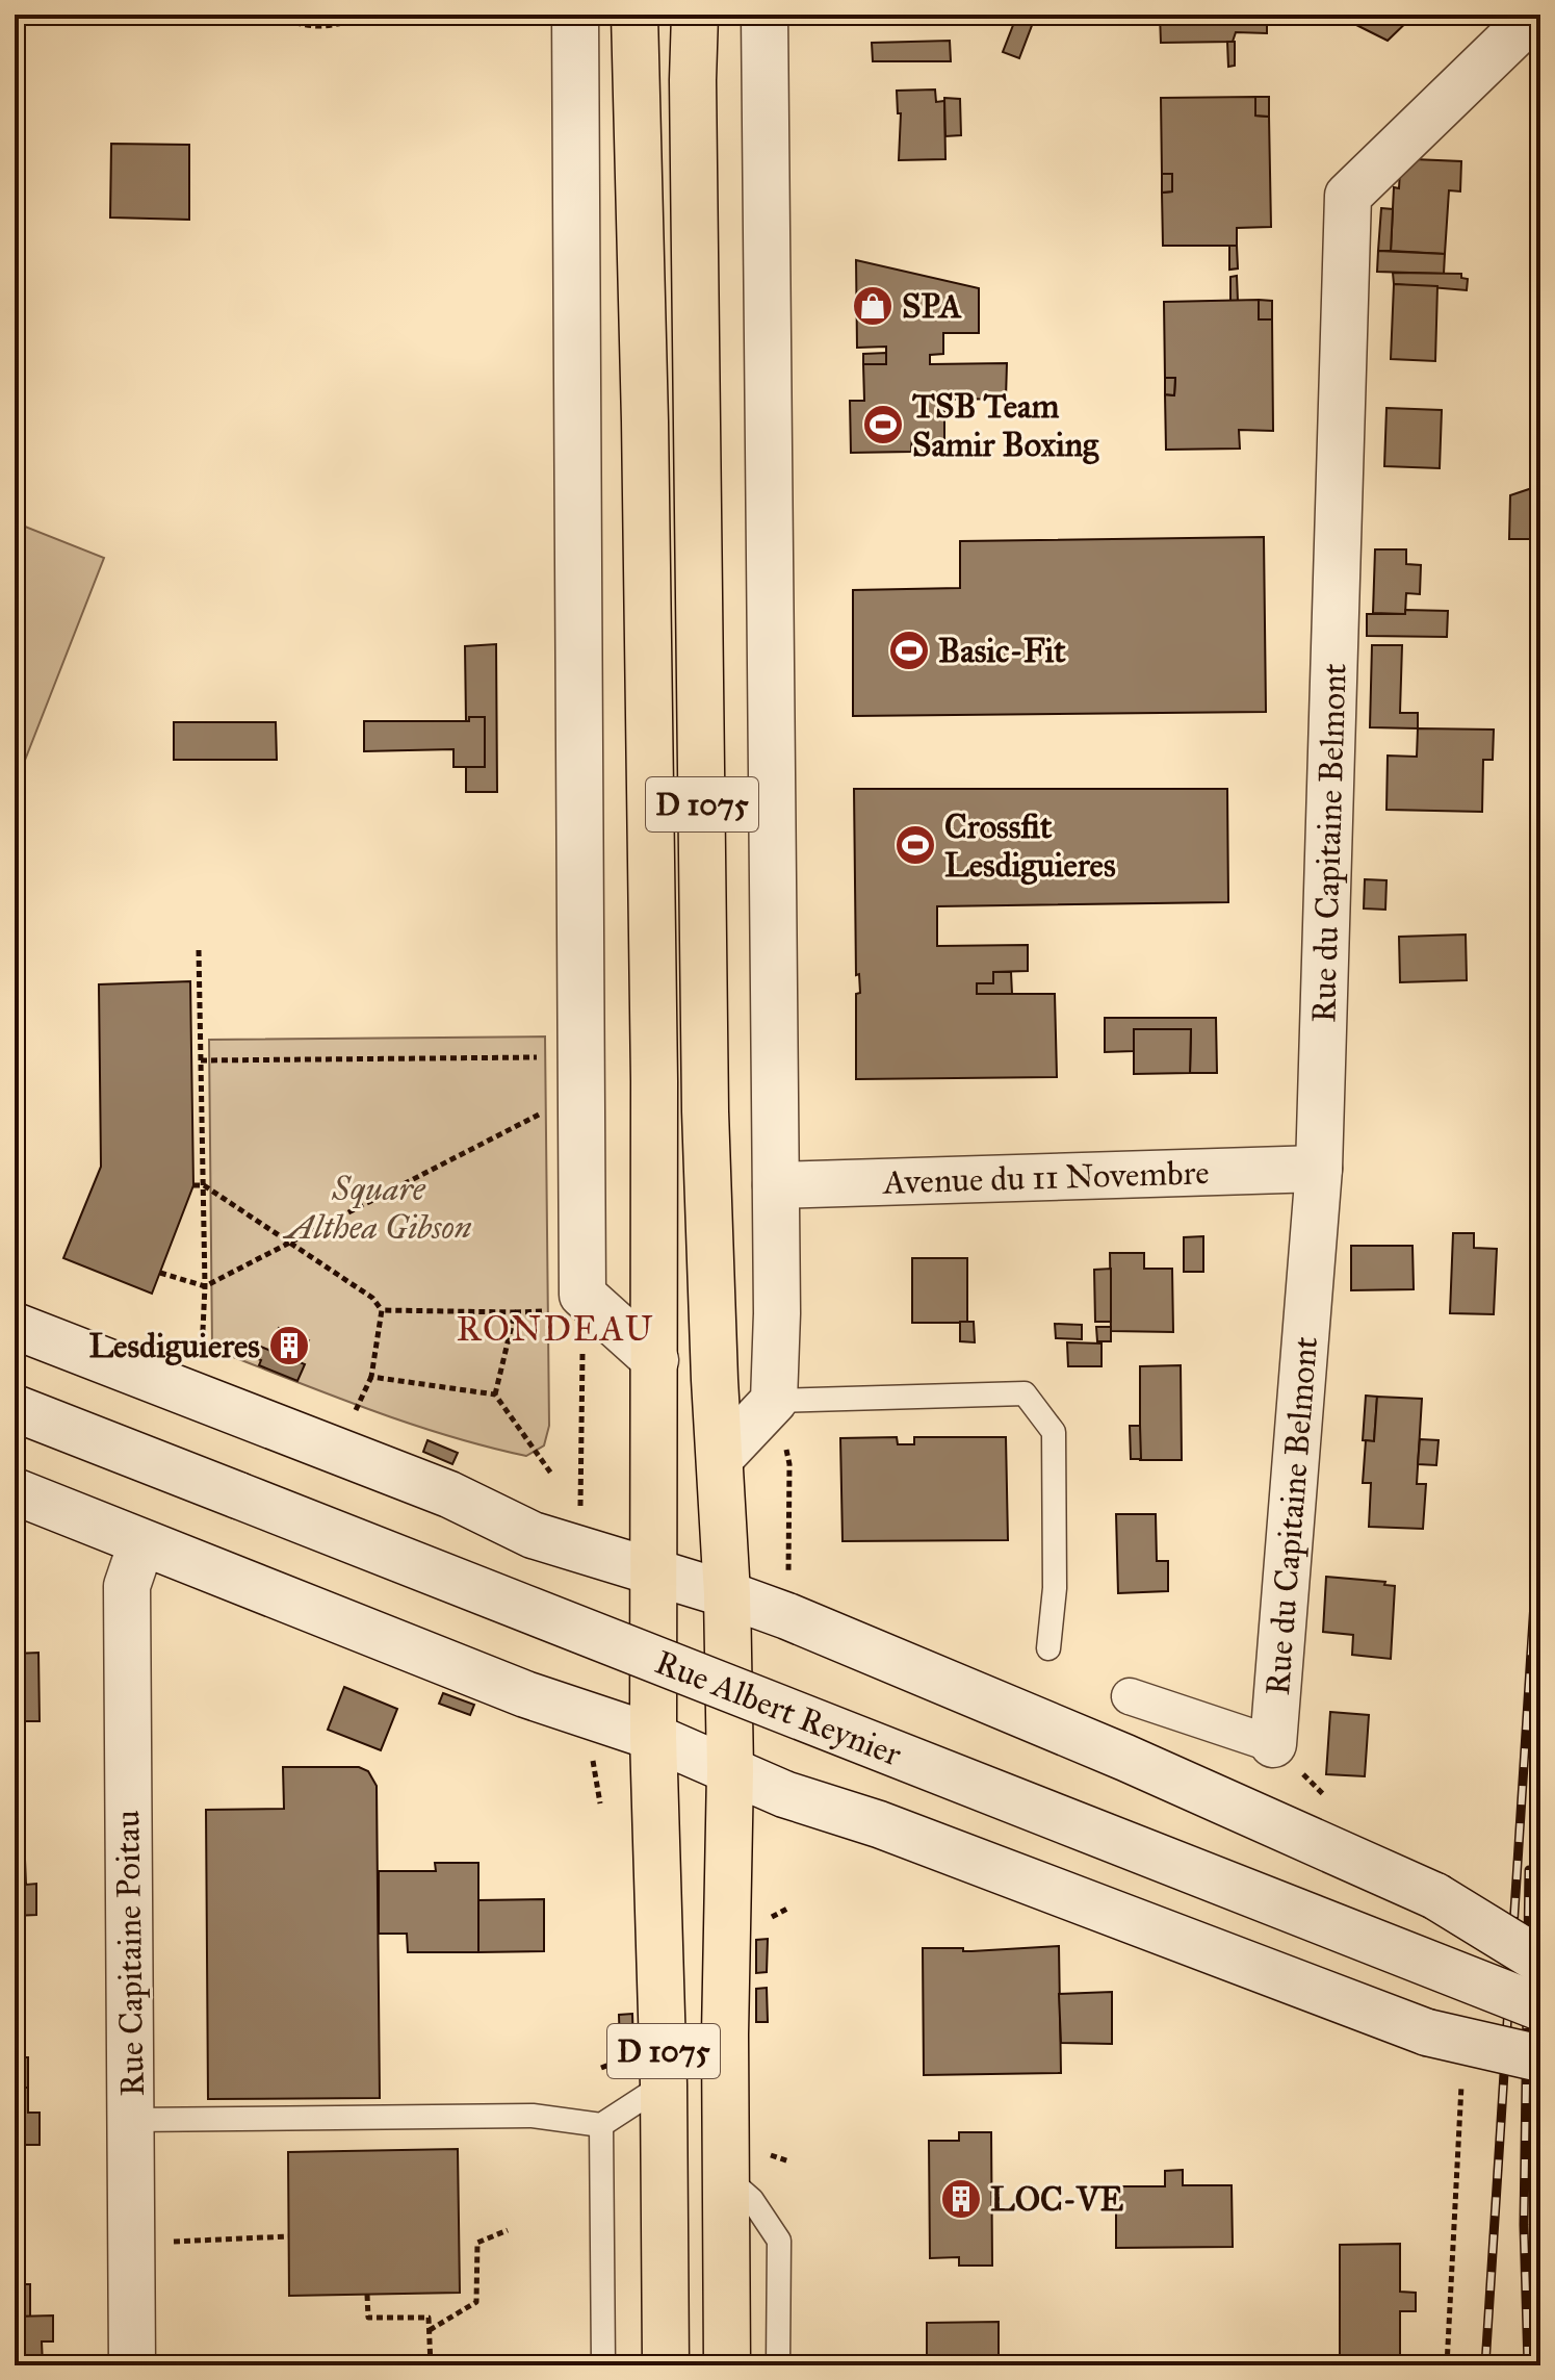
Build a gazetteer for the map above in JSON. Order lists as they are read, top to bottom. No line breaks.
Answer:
{"streets":{"main road":["D 1075"],"street":["Rue du Capitaine Belmont","Avenue du 11 Novembre","Rue Albert Reynier","Rue Capitaine Poitau"]},"crossings":[["Rue du Capitaine Belmont","Avenue du 11 Novembre"]],"districts":["RONDEAU"],"parks":["Square Althea Gibson"],"places":{"shop":["SPA"],"sports":["TSB Team Samir Boxing","Basic-Fit","Crossfit Lesdiguieres"],"building":["Lesdiguieres","LOC-VE"]}}
